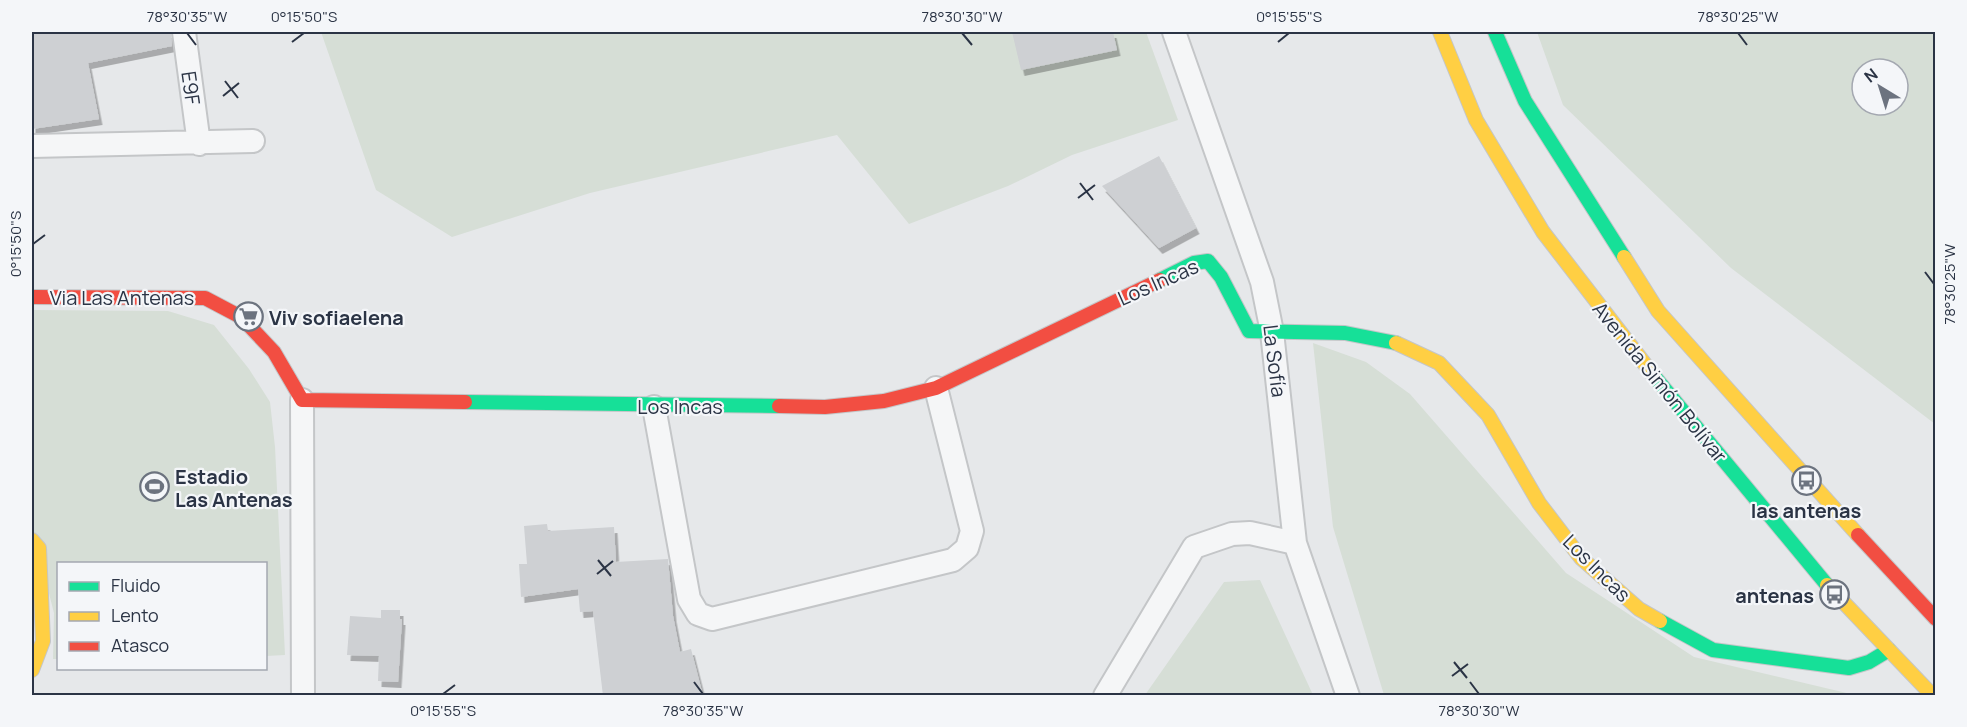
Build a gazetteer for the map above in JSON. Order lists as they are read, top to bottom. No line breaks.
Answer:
{"streets":{"main road":["Los Incas","Via Las Antenas","Avenida Simón Bolívar"],"street":["E9F","La Sofía"]},"crossings":[["Los Incas","Via Las Antenas"],["Los Incas","La Sofía"],["Los Incas","Avenida Simón Bolívar"]],"places":{"supermarket":["Viv sofiaelena"],"bus stop":["las antenas","antenas"],"sports":["Estadio Las Antenas"]},"legend":["Fluido","Lento","Atasco"],"north":"top left","coordinates":["78°30'35\"W","0°15'50\"S","78°30'30\"W","0°15'55\"S","78°30'25\"W"]}
